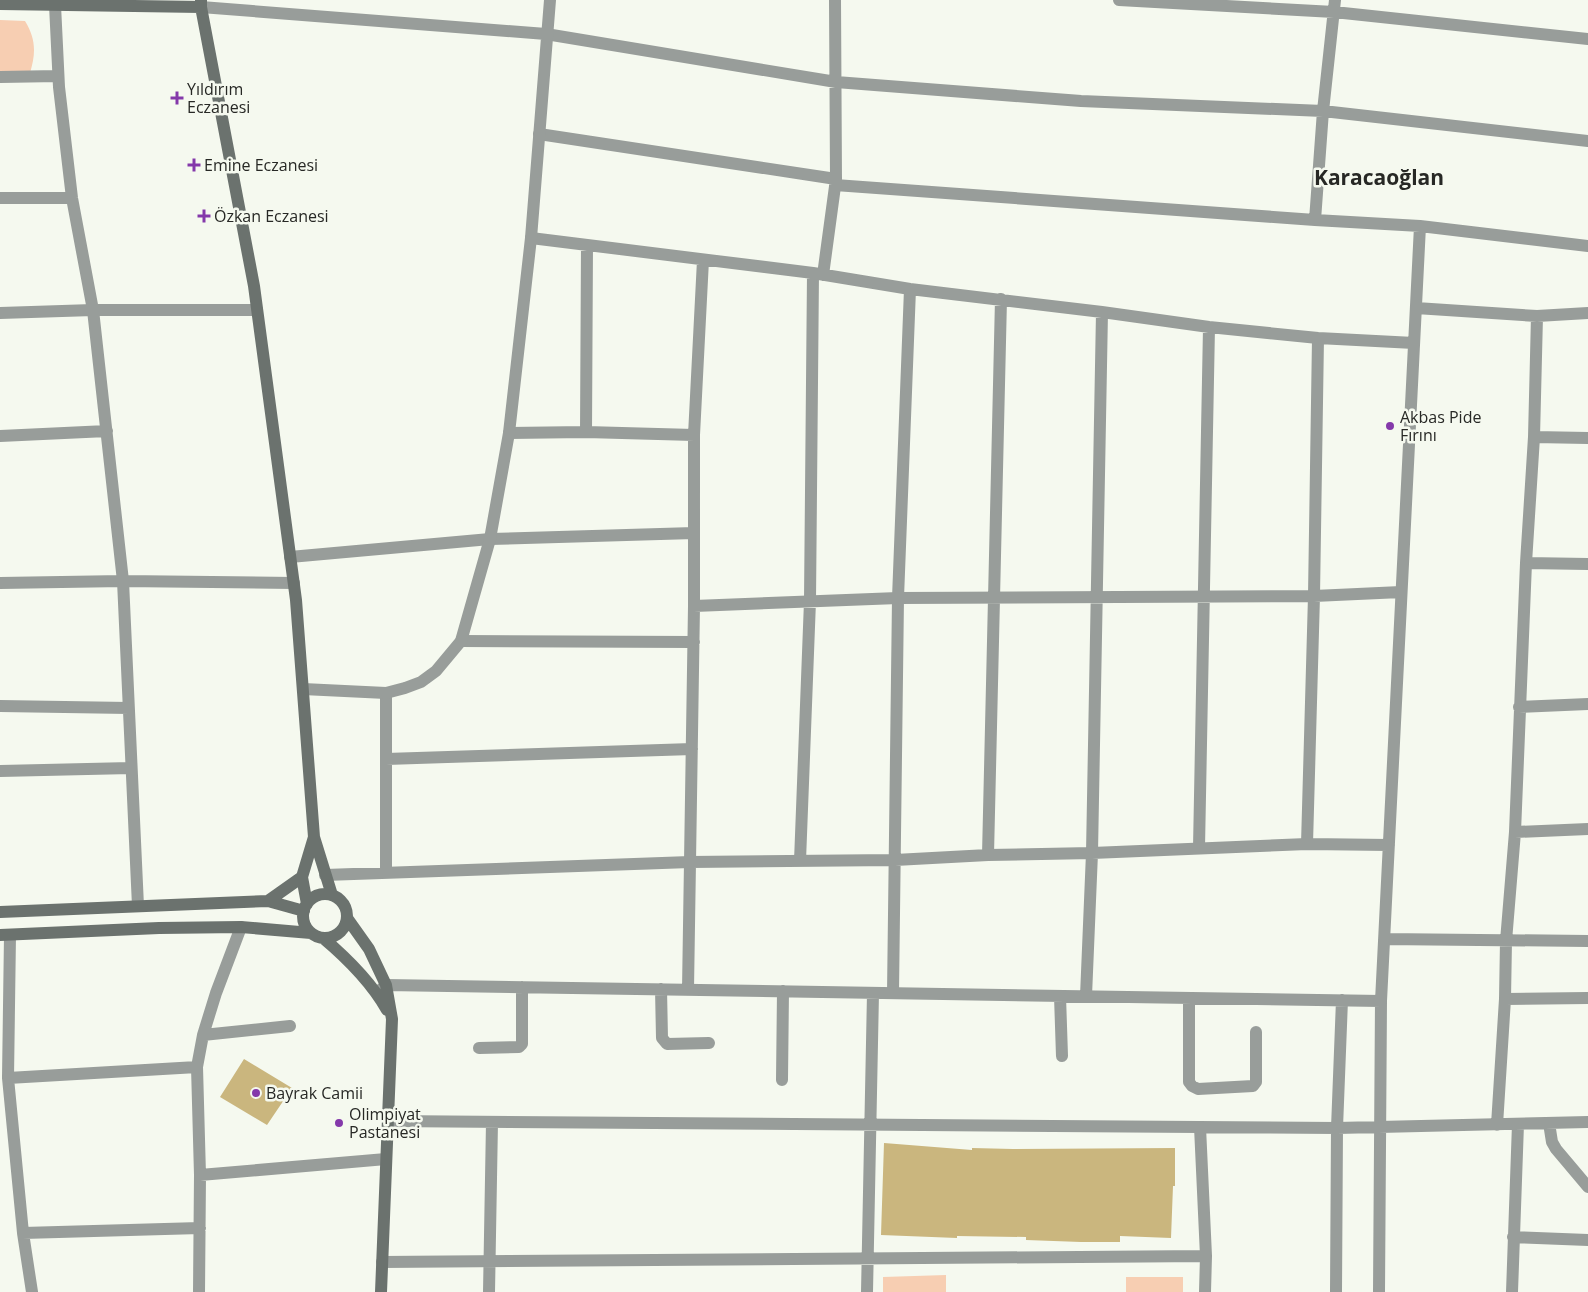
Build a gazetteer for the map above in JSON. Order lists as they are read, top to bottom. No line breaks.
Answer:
{"districts":["Karacaoğlan"],"places":{"health":["Yıldırım Eczanesi","Emine Eczanesi","Özkan Eczanesi"],"other":["Akbas Pide Fırını","Bayrak Camii","Olimpiyat Pastanesi"]}}
